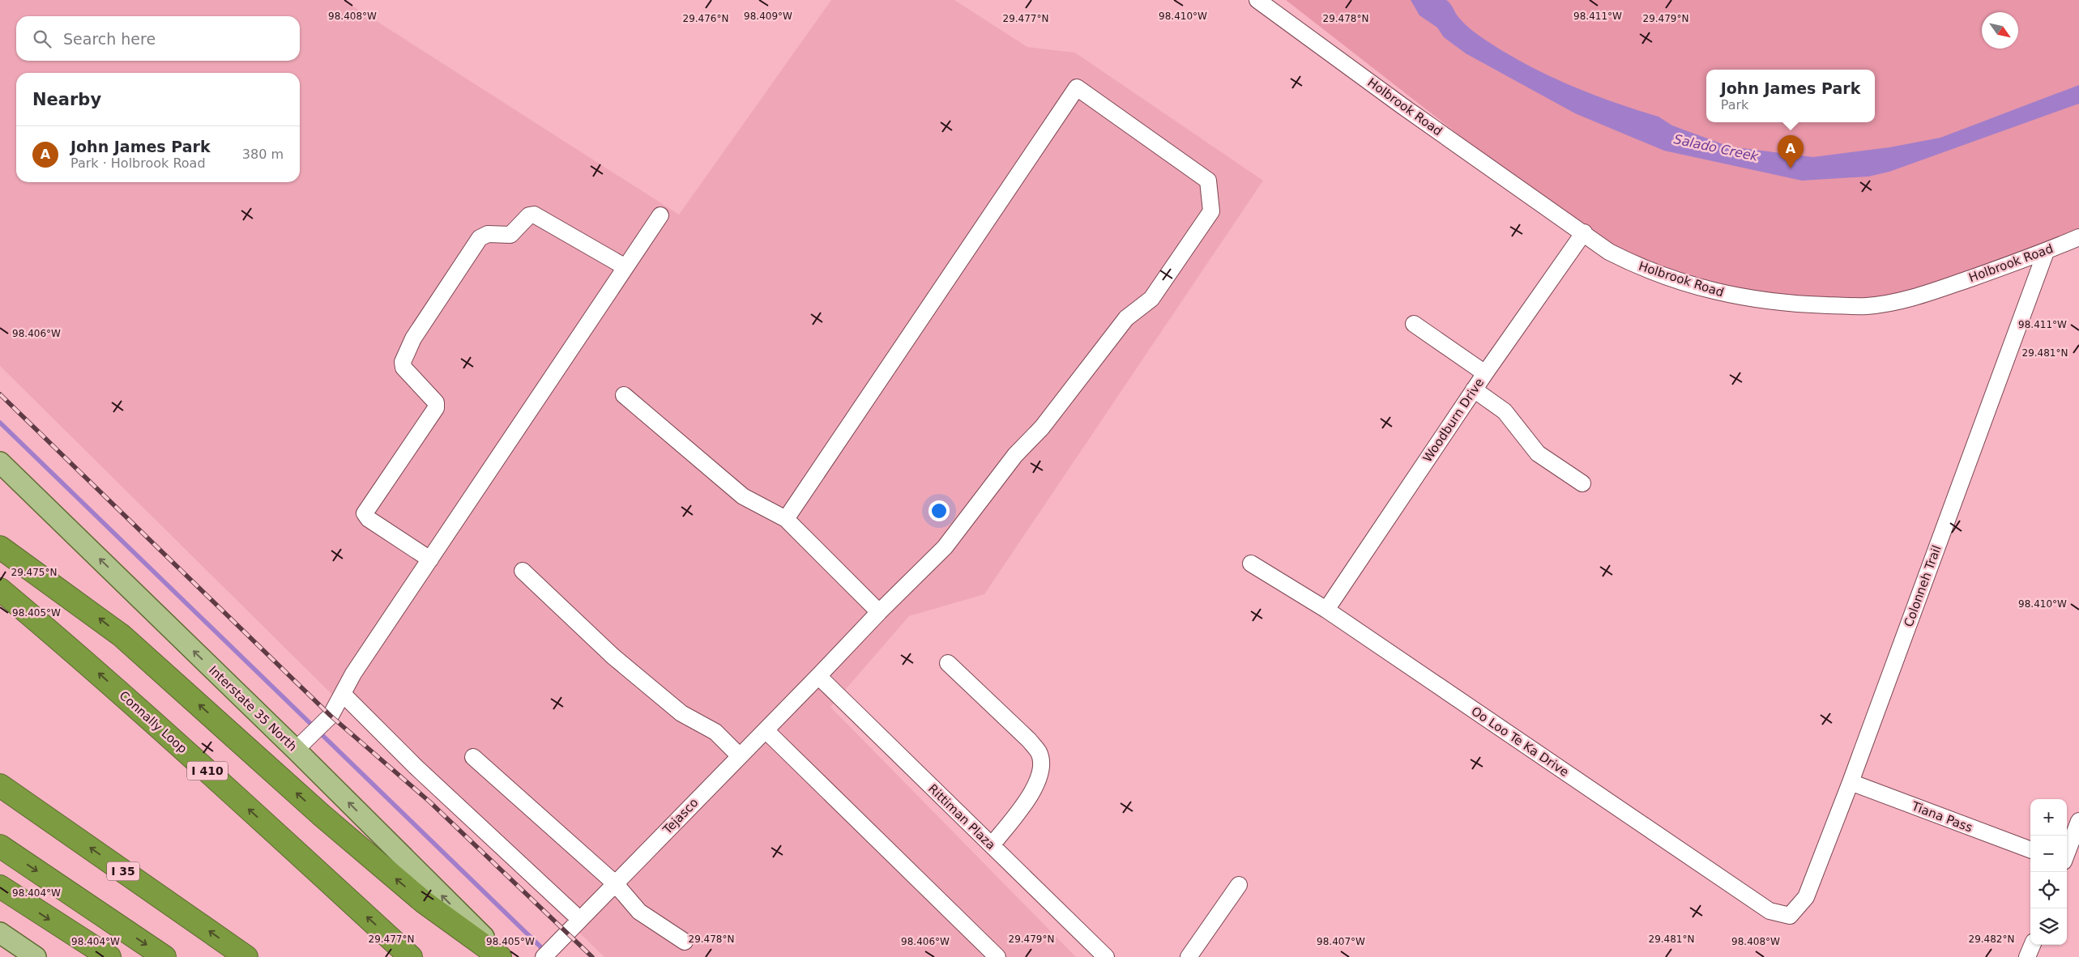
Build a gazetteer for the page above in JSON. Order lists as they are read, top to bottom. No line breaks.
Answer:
{"streets":{"highway":["Connally Loop","I 410","I 35"],"main road":["Interstate 35 North"],"street":["Holbrook Road","Woodburn Drive","Colonneh Trail","Oo Loo Te Ka Drive","Tejasco","Rittiman Plaza","Tiana Pass"]},"crossings":[["Holbrook Road","Woodburn Drive"],["Holbrook Road","Colonneh Trail"],["Woodburn Drive","Oo Loo Te Ka Drive"],["Colonneh Trail","Oo Loo Te Ka Drive"],["Colonneh Trail","Tiana Pass"],["Tejasco","Rittiman Plaza"]],"one_way":["Interstate 35 North"],"water":["Salado Creek"],"north":"bottom right","page":{"search":"Search here","popup":["John James Park","Park"],"heading":"Nearby","list":[{"mark":"A","name":"John James Park","note":"Park · Holbrook Road","value":"380 m"}],"pins":"A","map_buttons":["+","−"]},"coordinates":["98.408°W","98.409°W","98.410°W","98.411°W","29.476°N","29.477°N","29.478°N","29.479°N","98.406°W","29.481°N","29.475°N","98.405°W","98.404°W","29.482°N","98.407°W"]}
